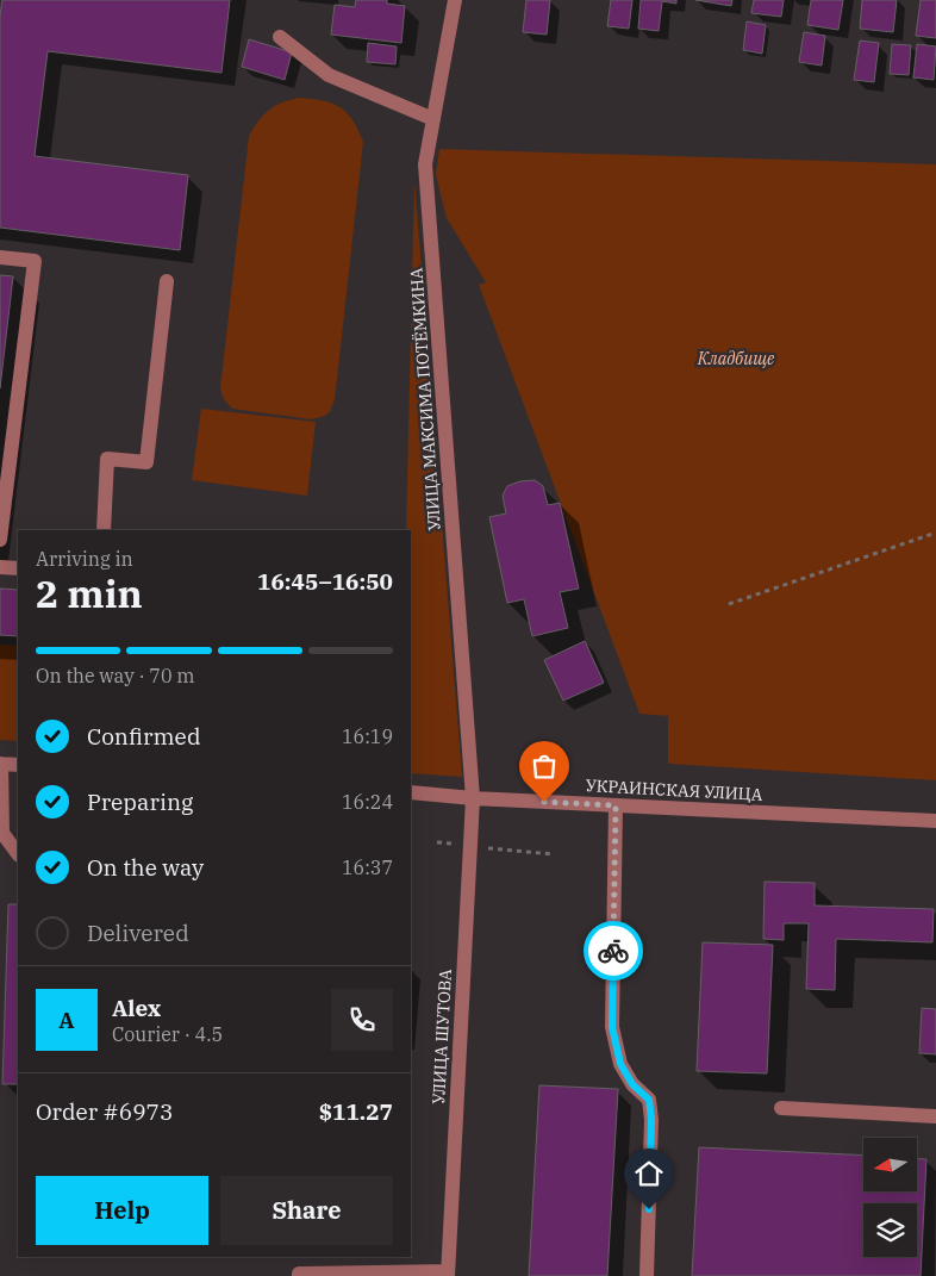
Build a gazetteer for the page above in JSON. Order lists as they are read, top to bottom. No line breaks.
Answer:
{"streets":{"street":["УЛИЦА МАКСИМА ПОТЁМКИНА","УКРАИНСКАЯ УЛИЦА","УЛИЦА ШУТОВА"]},"crossings":[["УЛИЦА МАКСИМА ПОТЁМКИНА","УКРАИНСКАЯ УЛИЦА"],["УЛИЦА МАКСИМА ПОТЁМКИНА","УЛИЦА ШУТОВА"],["УКРАИНСКАЯ УЛИЦА","УЛИЦА ШУТОВА"]],"parks":["Кладбище"],"north":"left","page":{"heading":["2 min","Arriving in","16:45–16:50"],"panel":["Alex","Courier · 4.5","Order #6973","$11.27"],"bar":"On the way · 70 m","list":[["Confirmed","16:19"],["Preparing","16:24"],["On the way","16:37"],"Delivered"],"round":"A","buttons":["Help","Share"]}}
